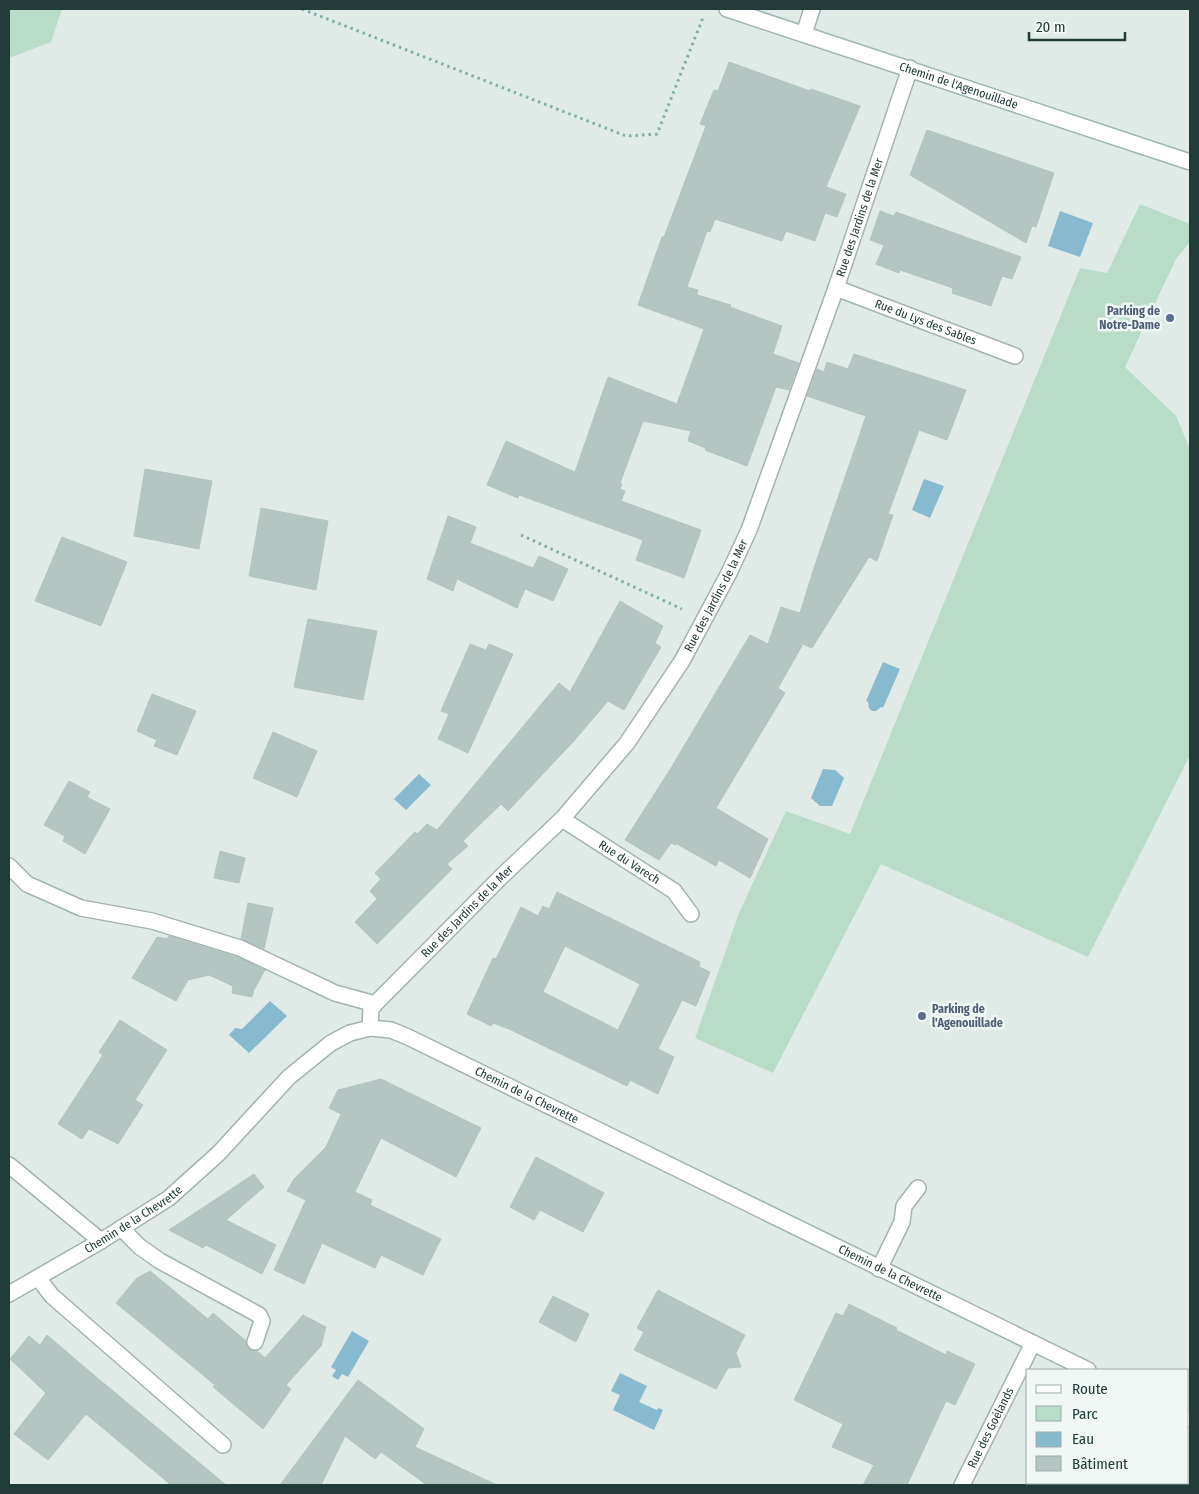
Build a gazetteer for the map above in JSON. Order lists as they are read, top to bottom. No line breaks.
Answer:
{"streets":{"street":["Chemin de l'Agenouillade","Rue des Jardins de la Mer","Rue du Lys des Sables","Rue du Varech","Chemin de la Chevrette","Rue des Goélands"]},"crossings":[["Chemin de l'Agenouillade","Rue des Jardins de la Mer"],["Rue des Jardins de la Mer","Rue du Lys des Sables"],["Rue des Jardins de la Mer","Rue du Varech"],["Chemin de la Chevrette","Rue des Goélands"]],"places":["Parking de Notre-Dame","Parking de l'Agenouillade"],"legend":["Route","Parc","Eau","Bâtiment"],"scale_bar":"20 m"}
